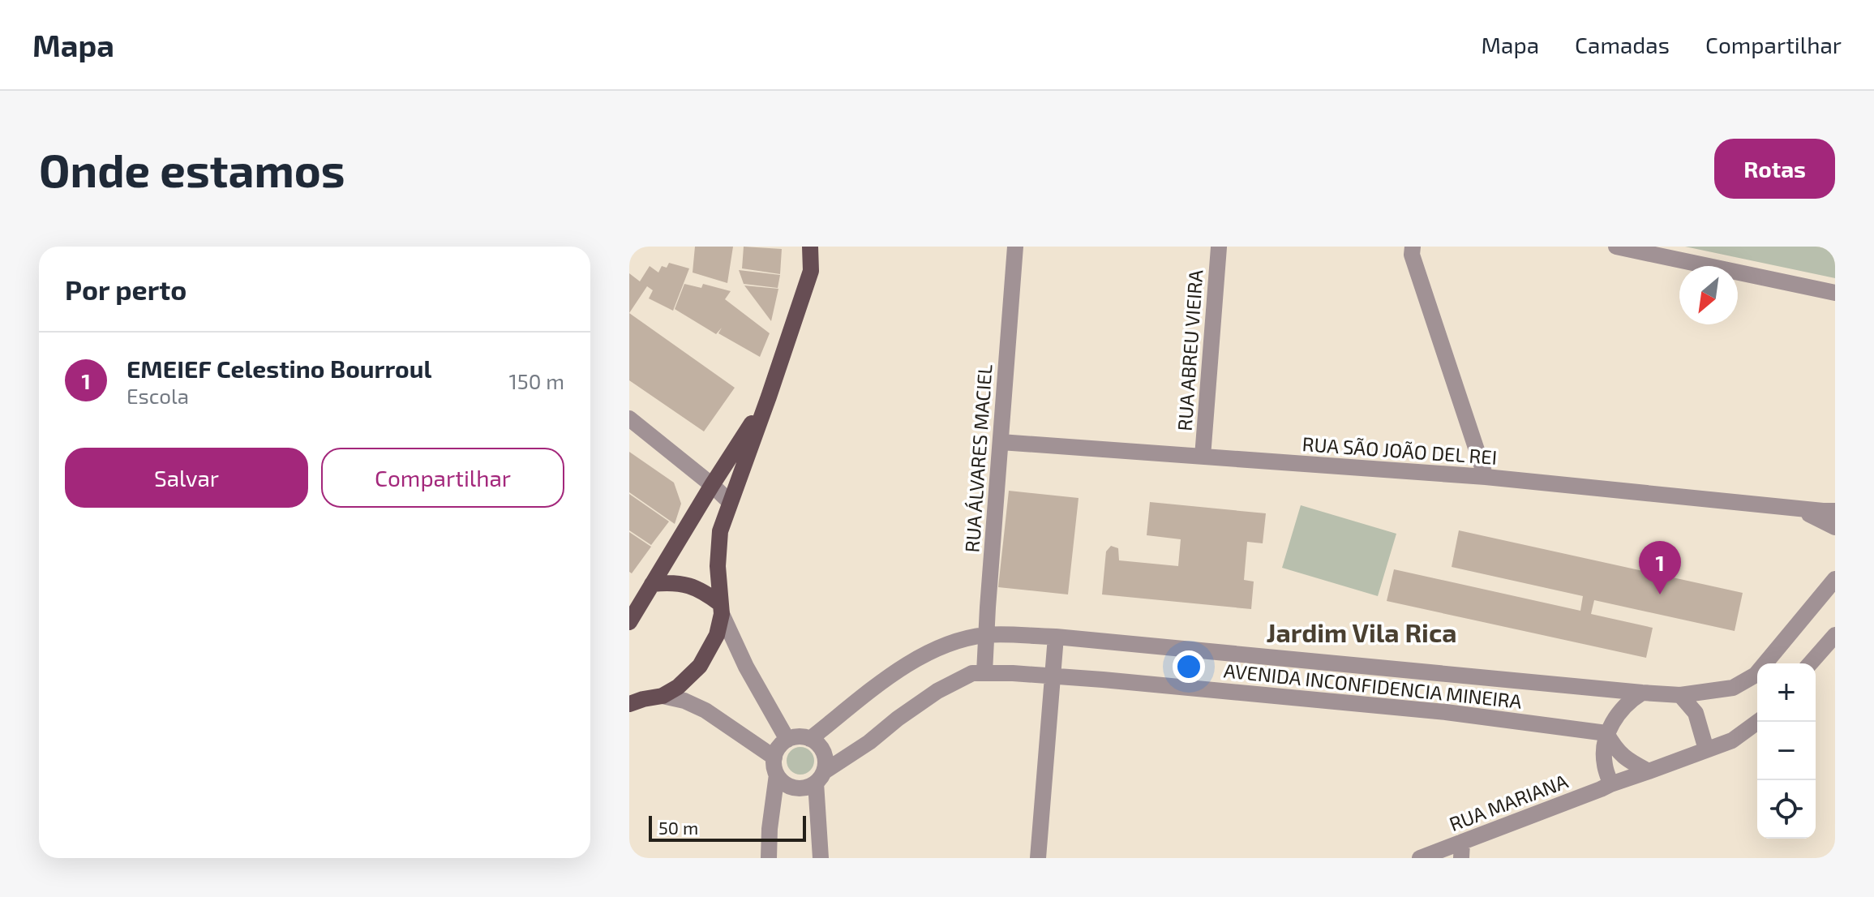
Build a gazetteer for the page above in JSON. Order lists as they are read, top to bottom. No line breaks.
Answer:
{"streets":{"street":["RUA ABREU VIEIRA","RUA SÃO JOÃO DEL REI","RUA ÁLVARES MACIEL","AVENIDA INCONFIDENCIA MINEIRA","RUA MARIANA"]},"crossings":[["RUA ABREU VIEIRA","RUA SÃO JOÃO DEL REI"],["RUA SÃO JOÃO DEL REI","RUA ÁLVARES MACIEL"],["RUA ÁLVARES MACIEL","AVENIDA INCONFIDENCIA MINEIRA"],["AVENIDA INCONFIDENCIA MINEIRA","RUA MARIANA"]],"districts":["Jardim Vila Rica"],"scale_bar":"50 m","north":"bottom left","page":{"header":"Mapa","nav":["Mapa","Camadas","Compartilhar"],"buttons":["Rotas",["Salvar","Compartilhar"]],"title":"Onde estamos","heading":"Por perto","list":[{"mark":"1","name":"EMEIEF Celestino Bourroul","note":"Escola","value":"150 m"}],"pins":"1","map_buttons":["+","−"],"scale":"50 m"}}
